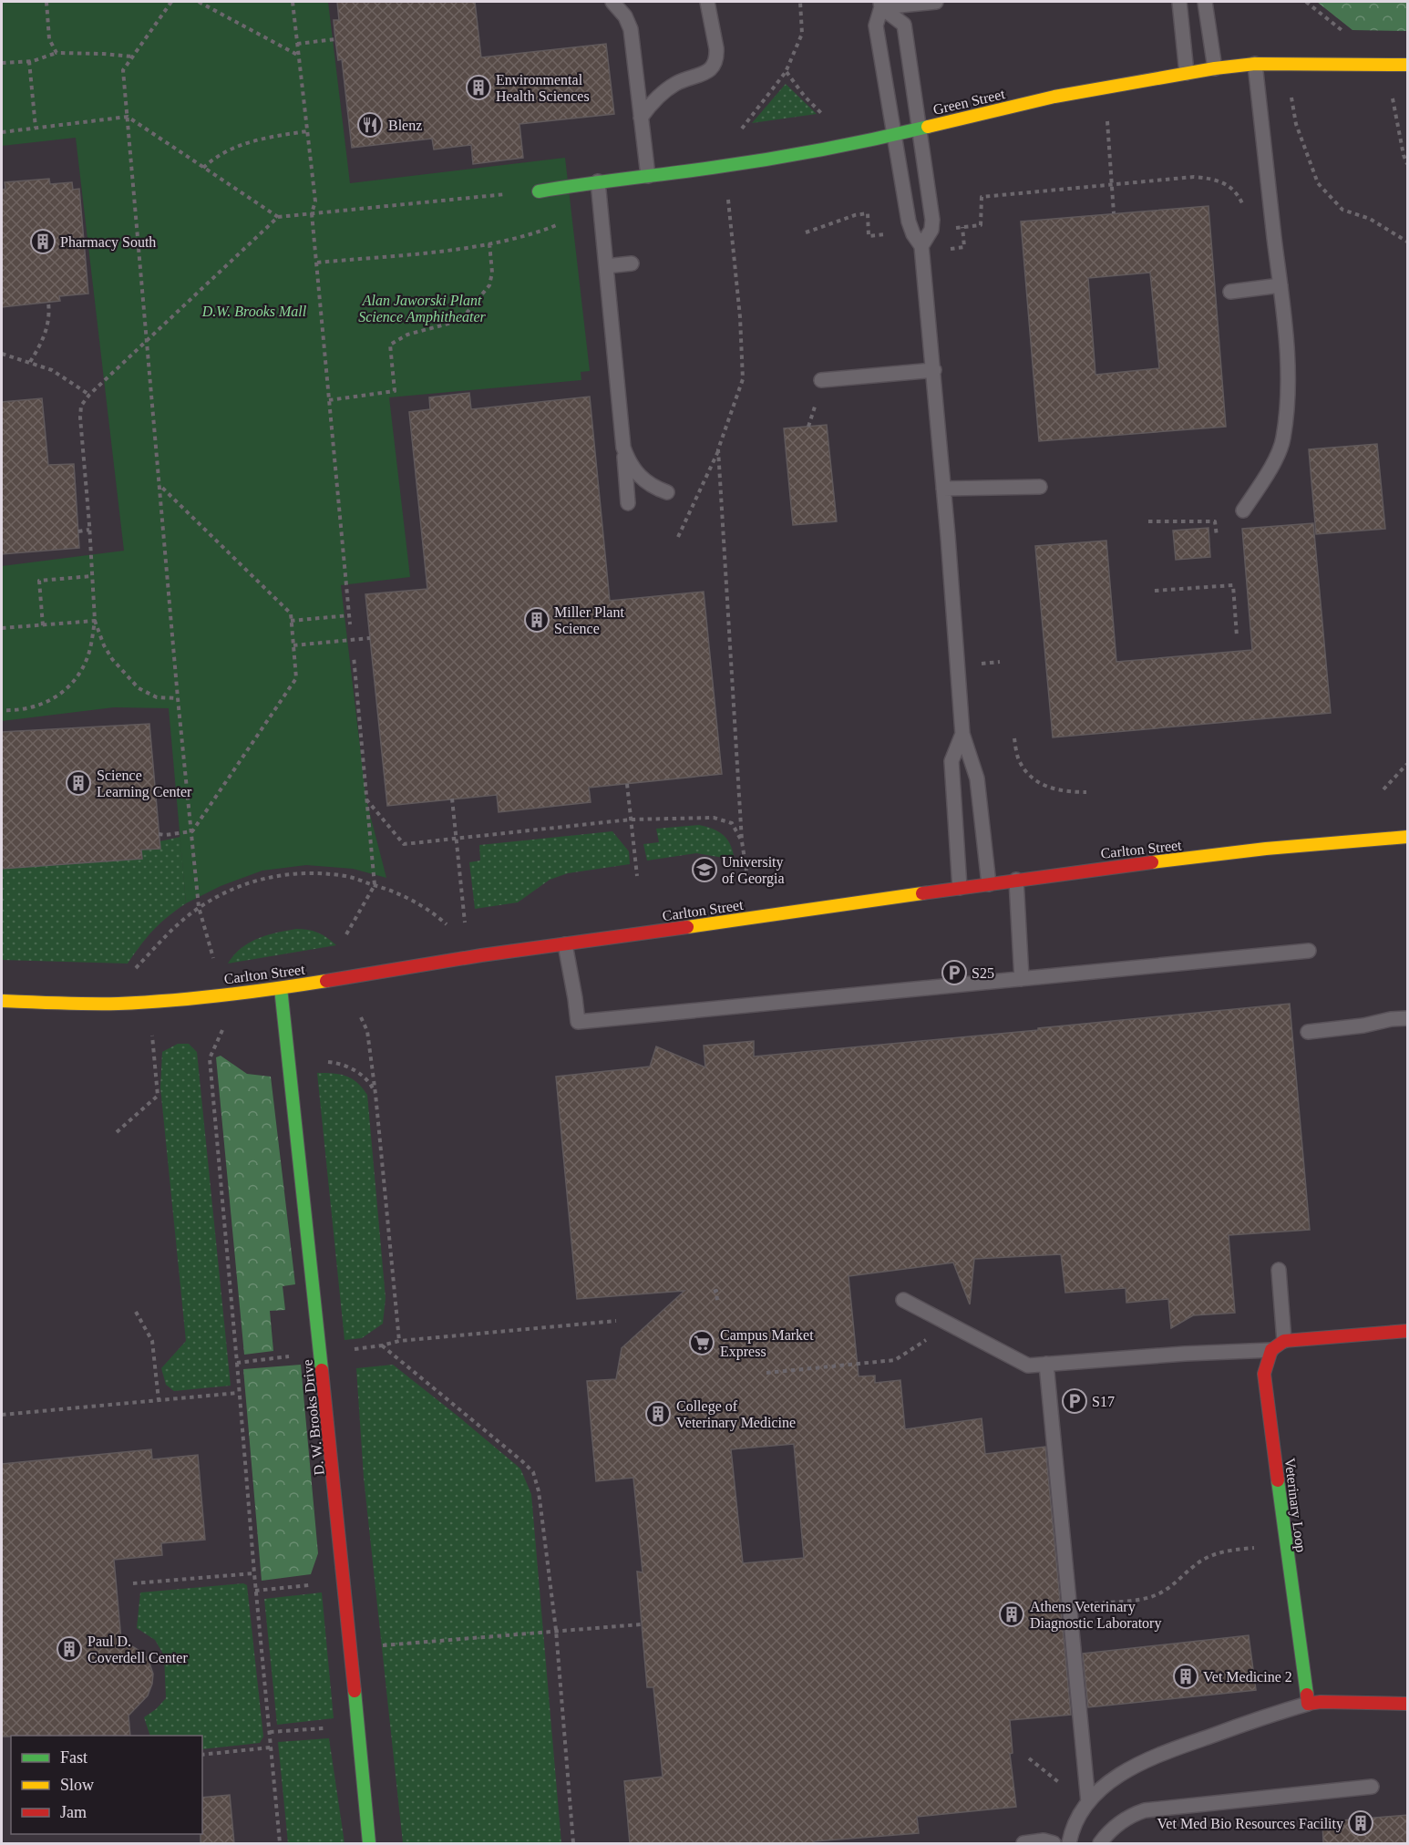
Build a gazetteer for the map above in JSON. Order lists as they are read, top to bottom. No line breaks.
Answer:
{"streets":{"street":["Green Street","Carlton Street","D. W. Brooks Drive","Veterinary Loop"]},"crossings":[["Carlton Street","D. W. Brooks Drive"]],"parks":["Alan Jaworski Plant Science Amphitheater","D.W. Brooks Mall"],"places":{"building":["Environmental Health Sciences","Pharmacy South","Miller Plant Science","Science Learning Center","College of Veterinary Medicine","Athens Veterinary Diagnostic Laboratory","Paul D. Coverdell Center","Vet Medicine 2","Vet Med Bio Resources Facility"],"restaurant":["Blenz"],"school or university":["University of Georgia"],"parking":["S25","S17"],"supermarket":["Campus Market Express"]},"legend":["Fast","Slow","Jam"]}
